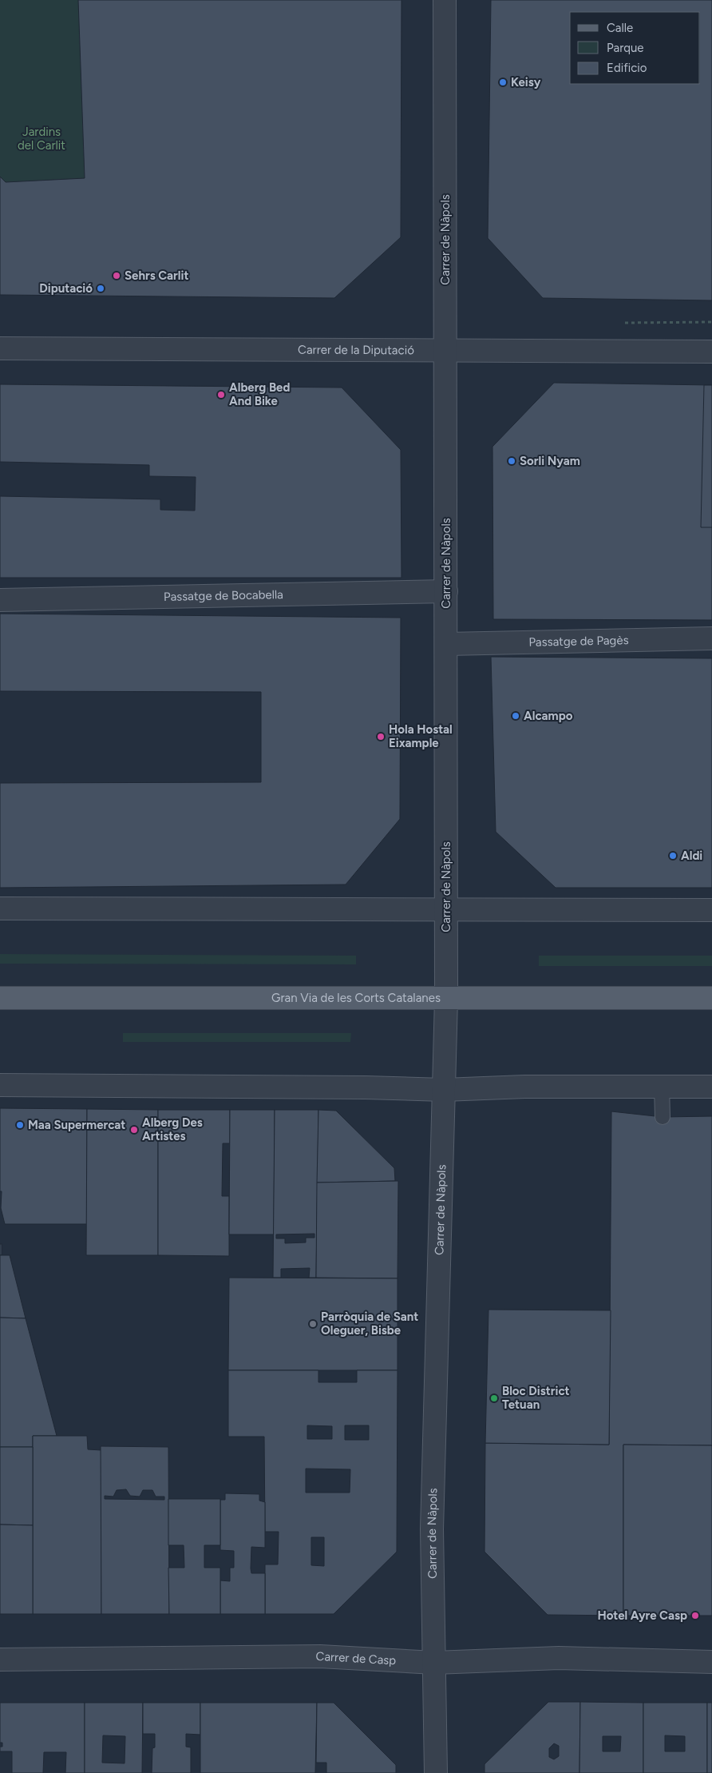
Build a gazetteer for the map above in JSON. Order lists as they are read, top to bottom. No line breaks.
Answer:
{"streets":{"main road":["Gran Via de les Corts Catalanes"],"street":["Carrer de Nàpols","Carrer de la Diputació","Passatge de Bocabella","Passatge de Pagès","Carrer de Casp"]},"crossings":[["Carrer de Nàpols","Carrer de la Diputació"],["Carrer de Nàpols","Passatge de Bocabella"],["Carrer de Nàpols","Passatge de Pagès"],["Carrer de Nàpols","Gran Via de les Corts Catalanes"],["Carrer de Nàpols","Carrer de Casp"]],"parks":["Jardins del Carlit"],"places":["Keisy","Sehrs Carlit","Diputació","Alberg Bed And Bike","Sorli Nyam","Alcampo","Hola Hostal Eixample","Aldi","Maa Supermercat","Alberg Des Artistes","Parròquia de Sant Oleguer, Bisbe","Bloc District Tetuan","Hotel Ayre Casp"],"legend":["Calle","Parque","Edificio"]}
